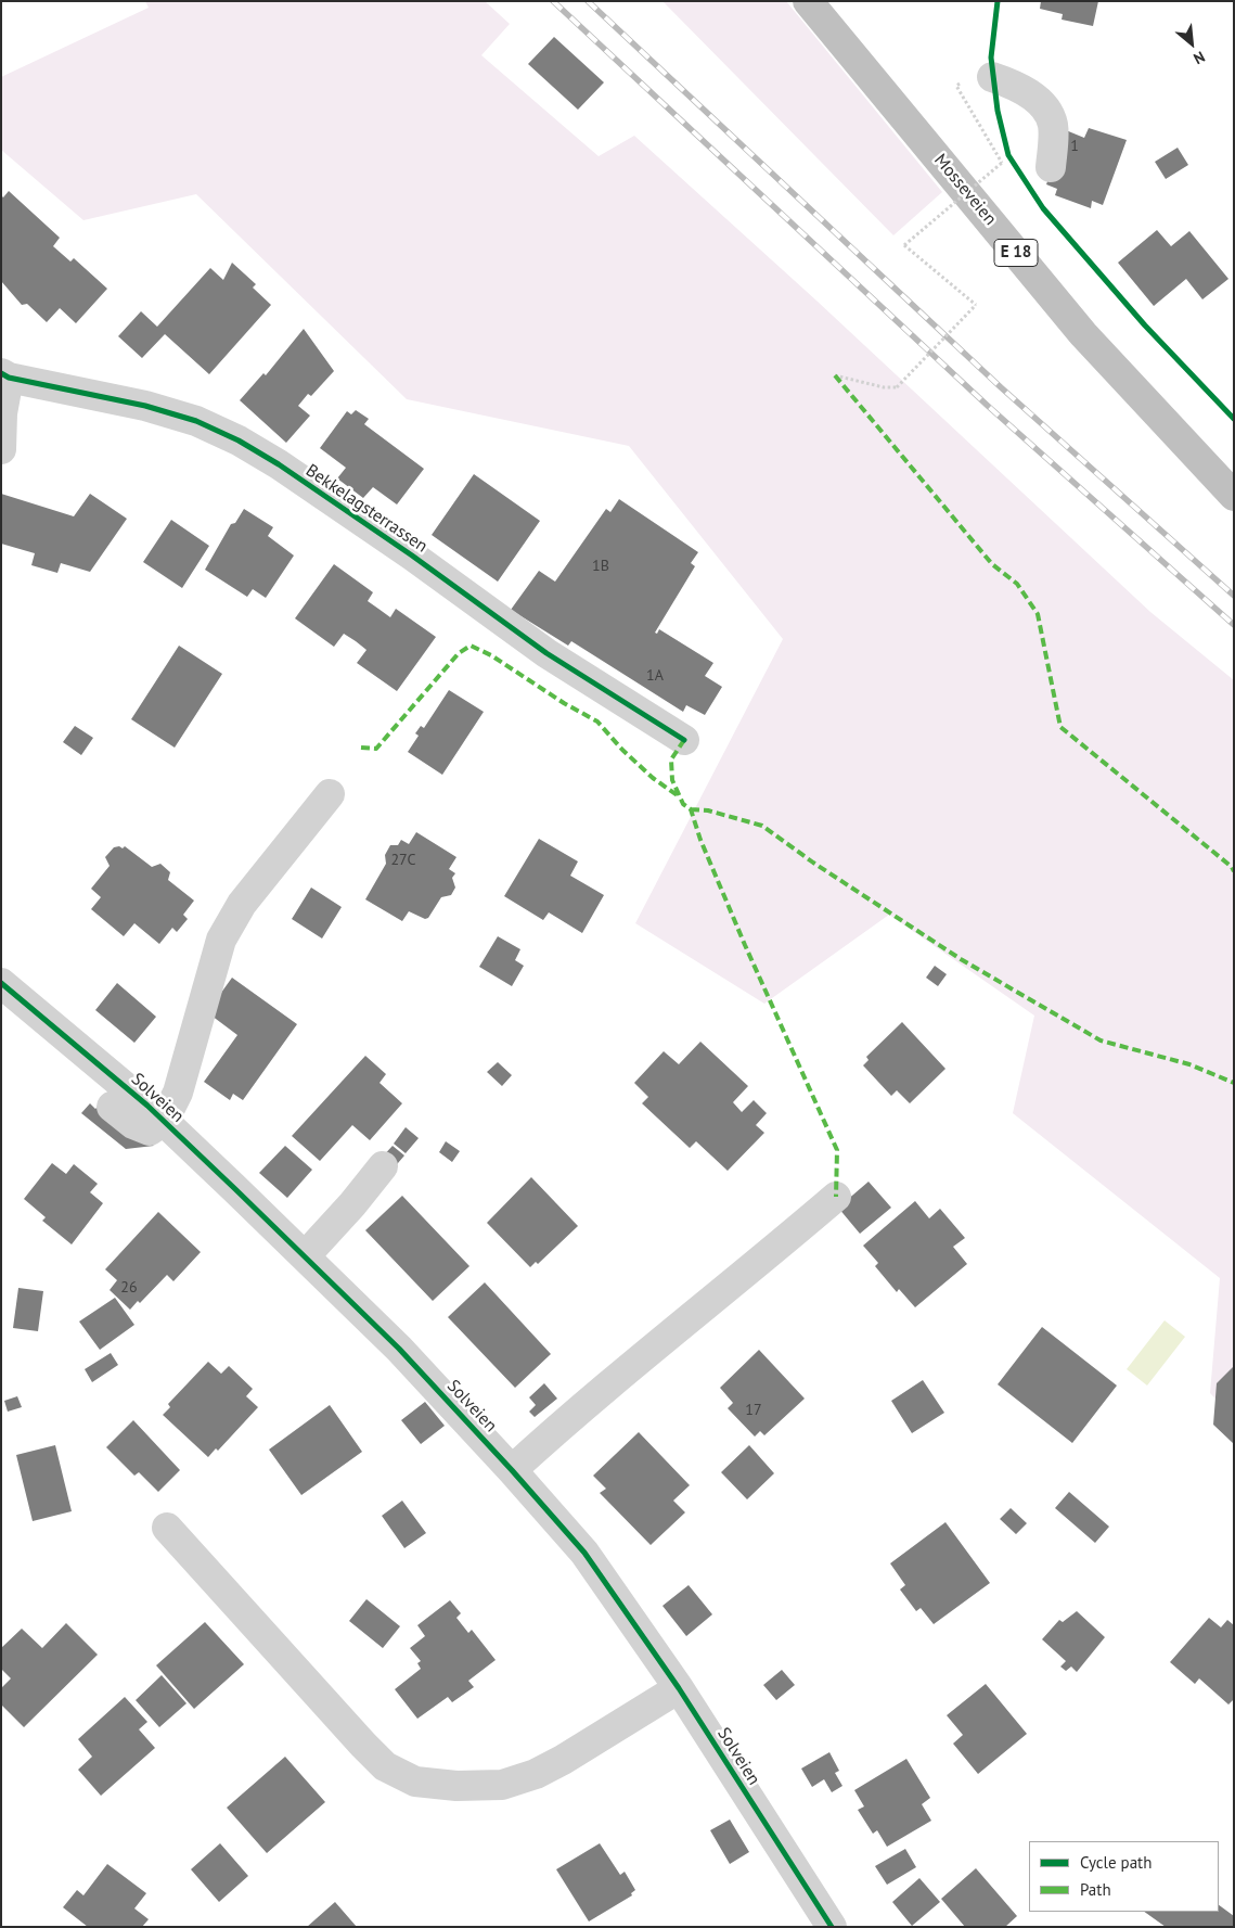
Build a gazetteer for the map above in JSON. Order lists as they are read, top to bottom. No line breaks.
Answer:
{"streets":{"highway":["Mosseveien","E 18"],"street":["Bekkelagsterrassen","Solveien"]},"house_numbers":["1","1B","1A","27C","26","17"],"legend":["Cycle path","Path"],"north":"bottom right"}
